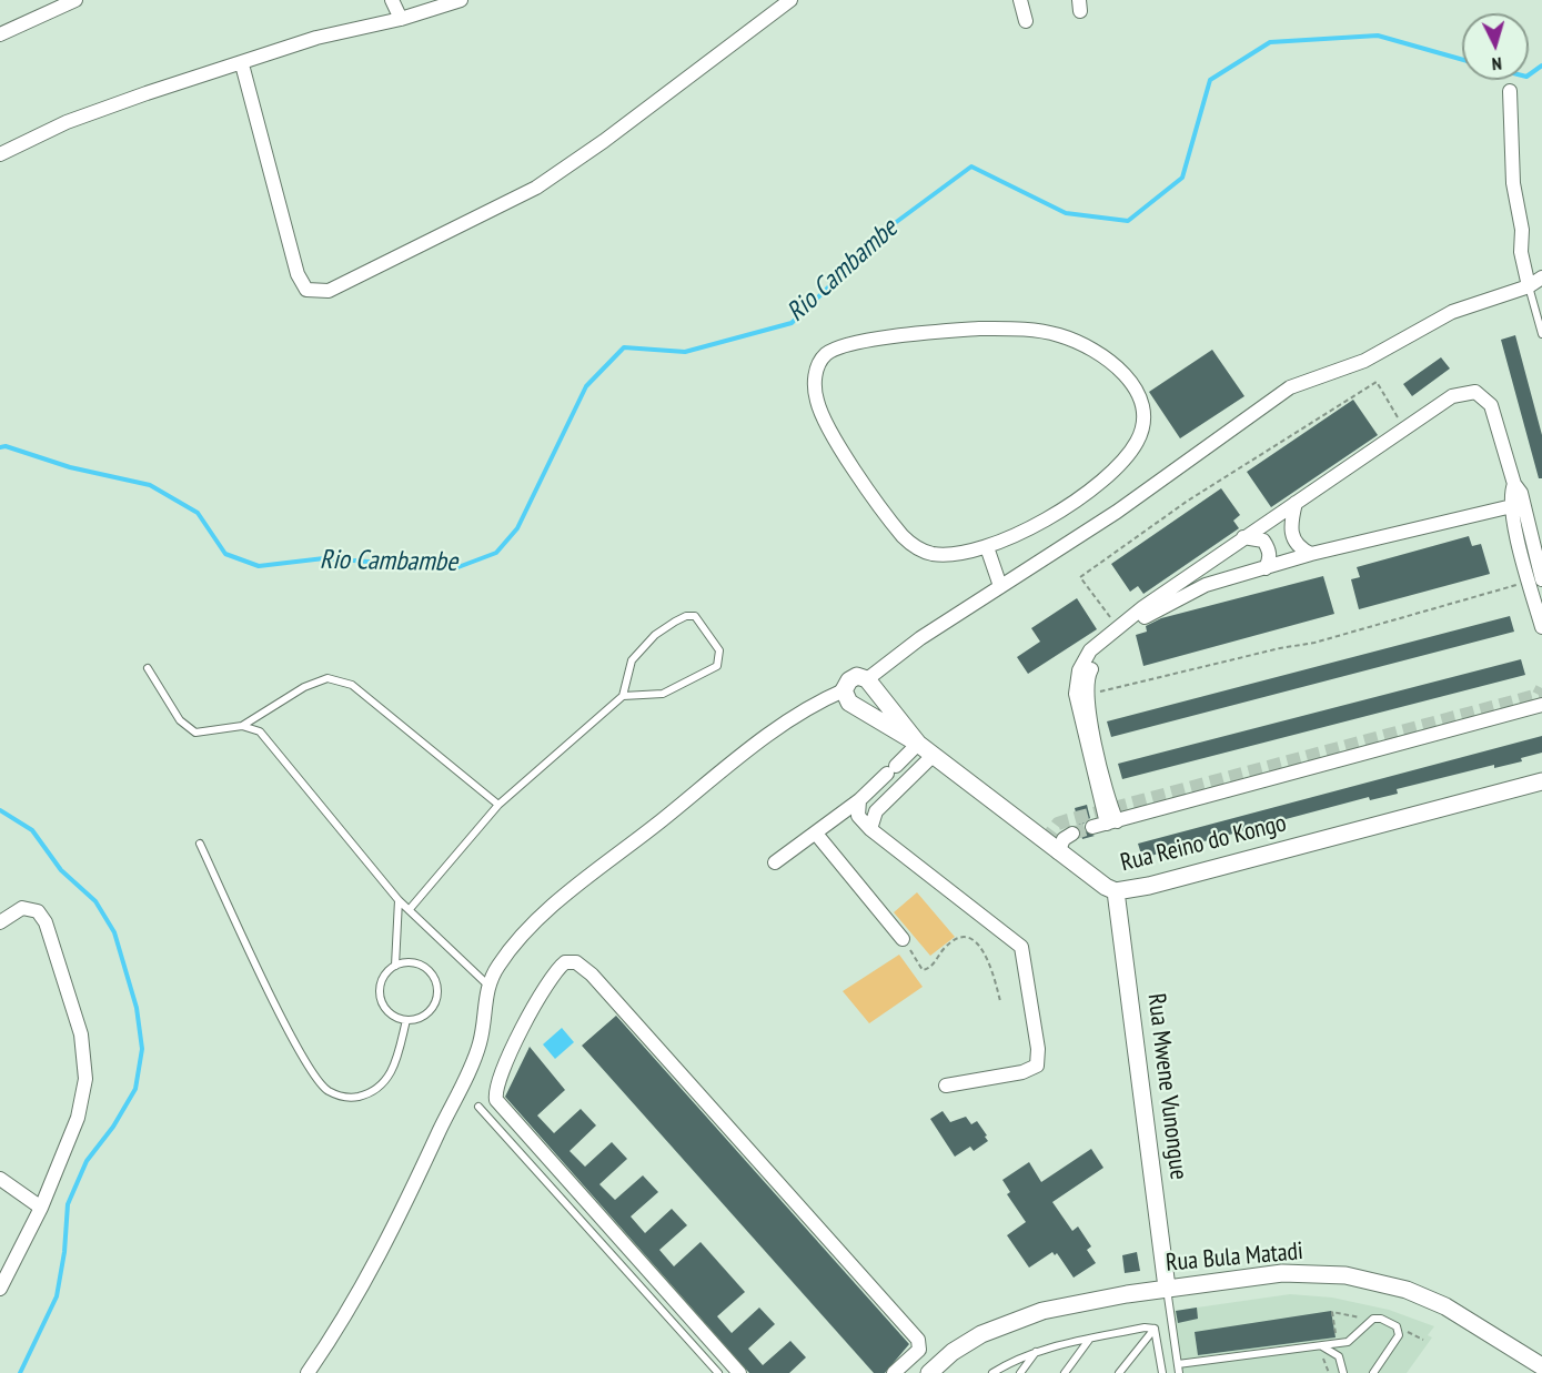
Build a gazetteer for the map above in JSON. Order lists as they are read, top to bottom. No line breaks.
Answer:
{"streets":{"street":["Rua Reino do Kongo","Rua Mwene Vunongue","Rua Bula Matadi"]},"crossings":[["Rua Reino do Kongo","Rua Mwene Vunongue"],["Rua Mwene Vunongue","Rua Bula Matadi"]],"water":["Rio Cambambe"],"north":"bottom"}
